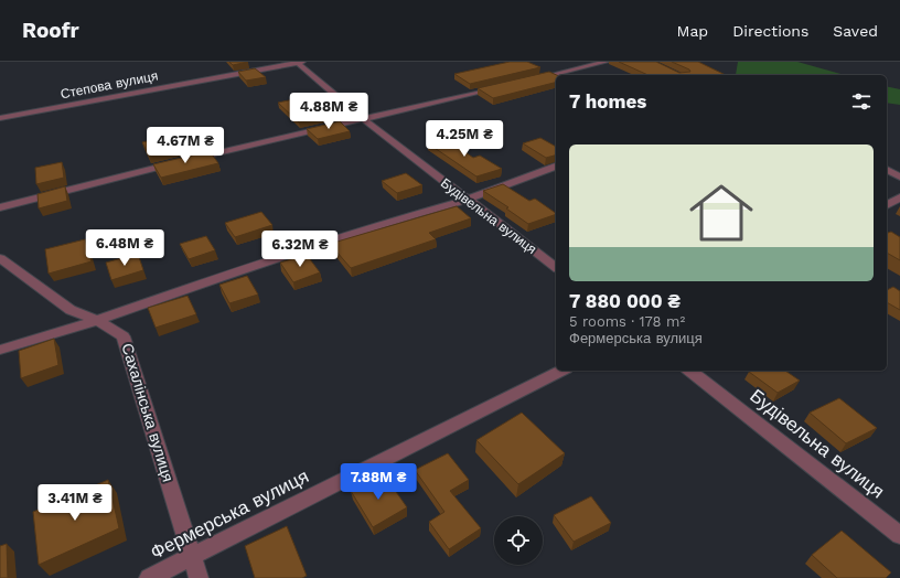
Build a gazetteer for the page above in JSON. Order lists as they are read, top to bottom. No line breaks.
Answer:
{"streets":{"street":["Степова вулиця","Будівельна вулиця","Сахалінська вулиця","Фермерська вулиця"]},"crossings":[["Степова вулиця","Будівельна вулиця"],["Сахалінська вулиця","Фермерська вулиця"]],"page":{"header":"Roofr","nav":["Map","Directions","Saved"],"heading":"7 homes","price":["4.88M ₴","4.25M ₴","4.67M ₴","6.48M ₴","6.32M ₴","7.88M ₴","3.41M ₴"],"list":[{"name":"7 880 000 ₴","note":"5 rooms · 178 m² · Фермерська вулиця"}]}}
